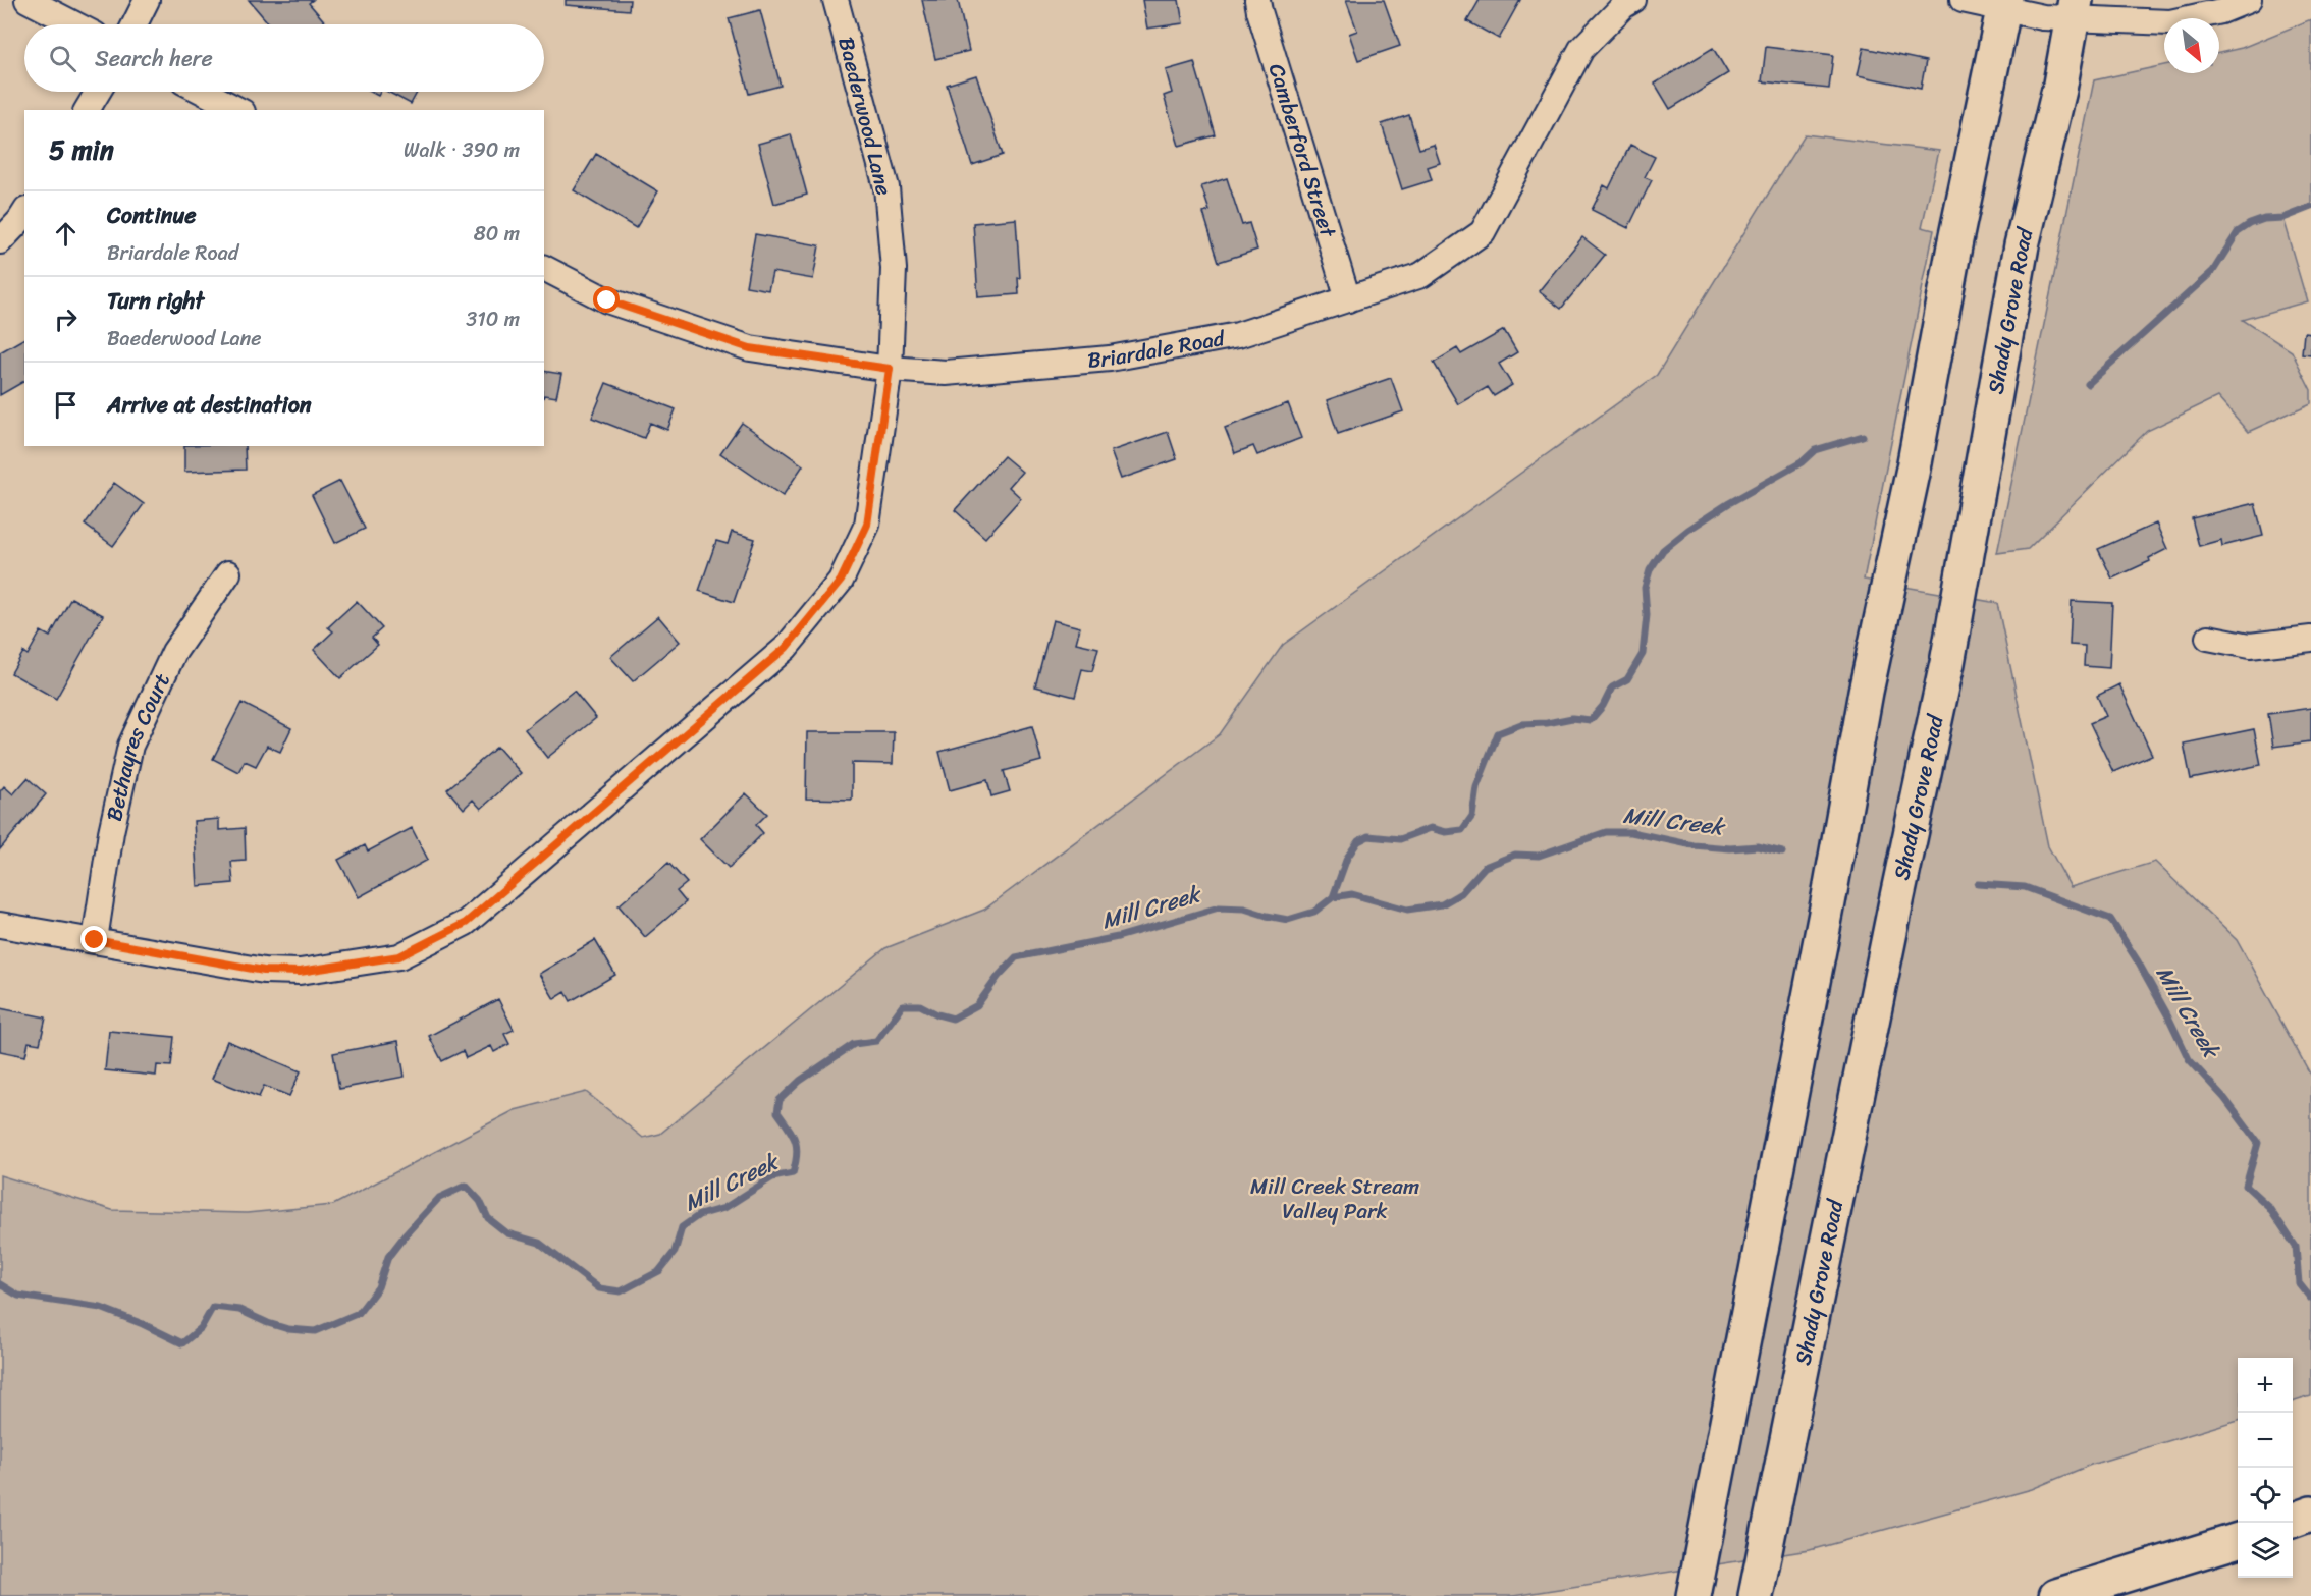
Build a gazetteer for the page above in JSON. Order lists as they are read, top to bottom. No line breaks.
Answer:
{"streets":{"main road":["Shady Grove Road"],"street":["Baederwood Lane","Camberford Street","Briardale Road","Bethayres Court"]},"crossings":[["Baederwood Lane","Briardale Road"],["Baederwood Lane","Bethayres Court"],["Camberford Street","Briardale Road"]],"water":["Mill Creek"],"parks":["Mill Creek Stream Valley Park"],"north":"bottom right","page":{"search":"Search here","heading":["5 min","Walk · 390 m"],"list":[["Continue","Briardale Road","80 m"],["Turn right","Baederwood Lane","310 m"],"Arrive at destination"],"map_buttons":["+","−"]}}
